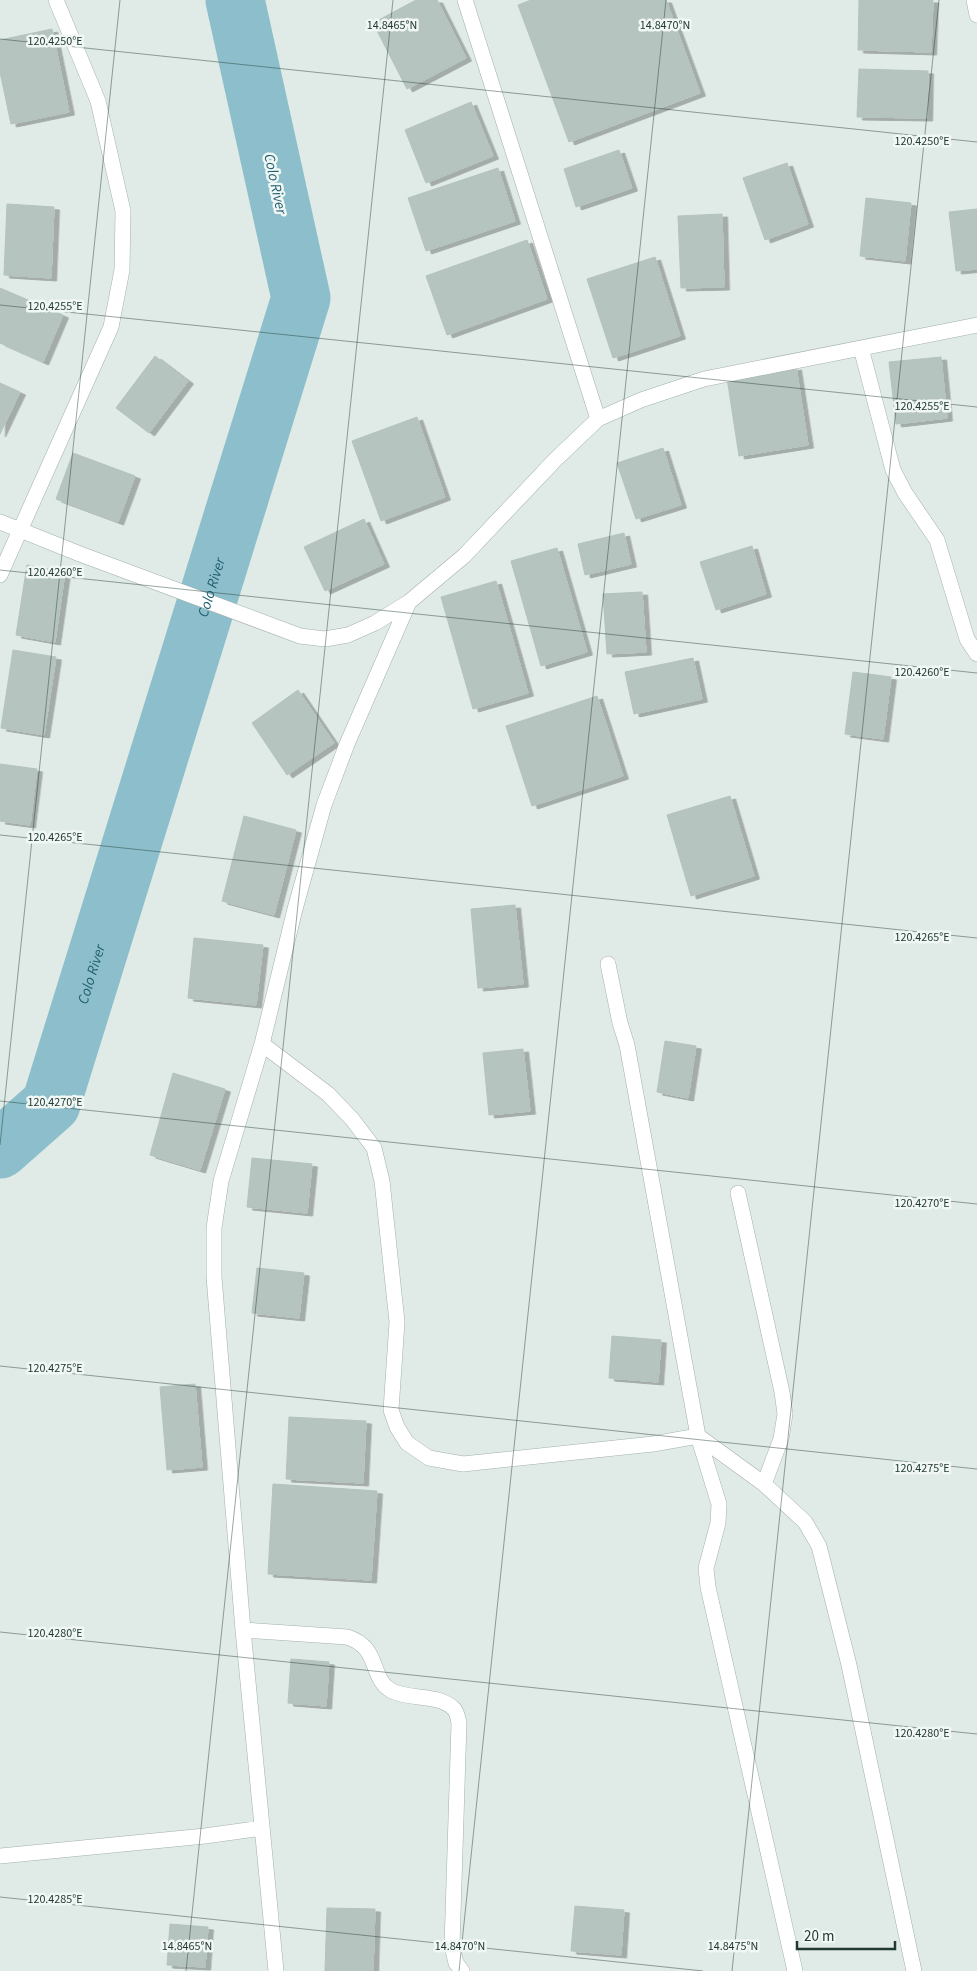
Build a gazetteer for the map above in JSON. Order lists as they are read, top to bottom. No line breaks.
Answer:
{"water":["Colo River"],"scale_bar":"20 m","coordinates":["14.8465°N","14.8470°N","120.4250°E","120.4255°E","120.4260°E","120.4265°E","120.4270°E","120.4275°E","120.4280°E","120.4285°E","14.8475°N"]}
